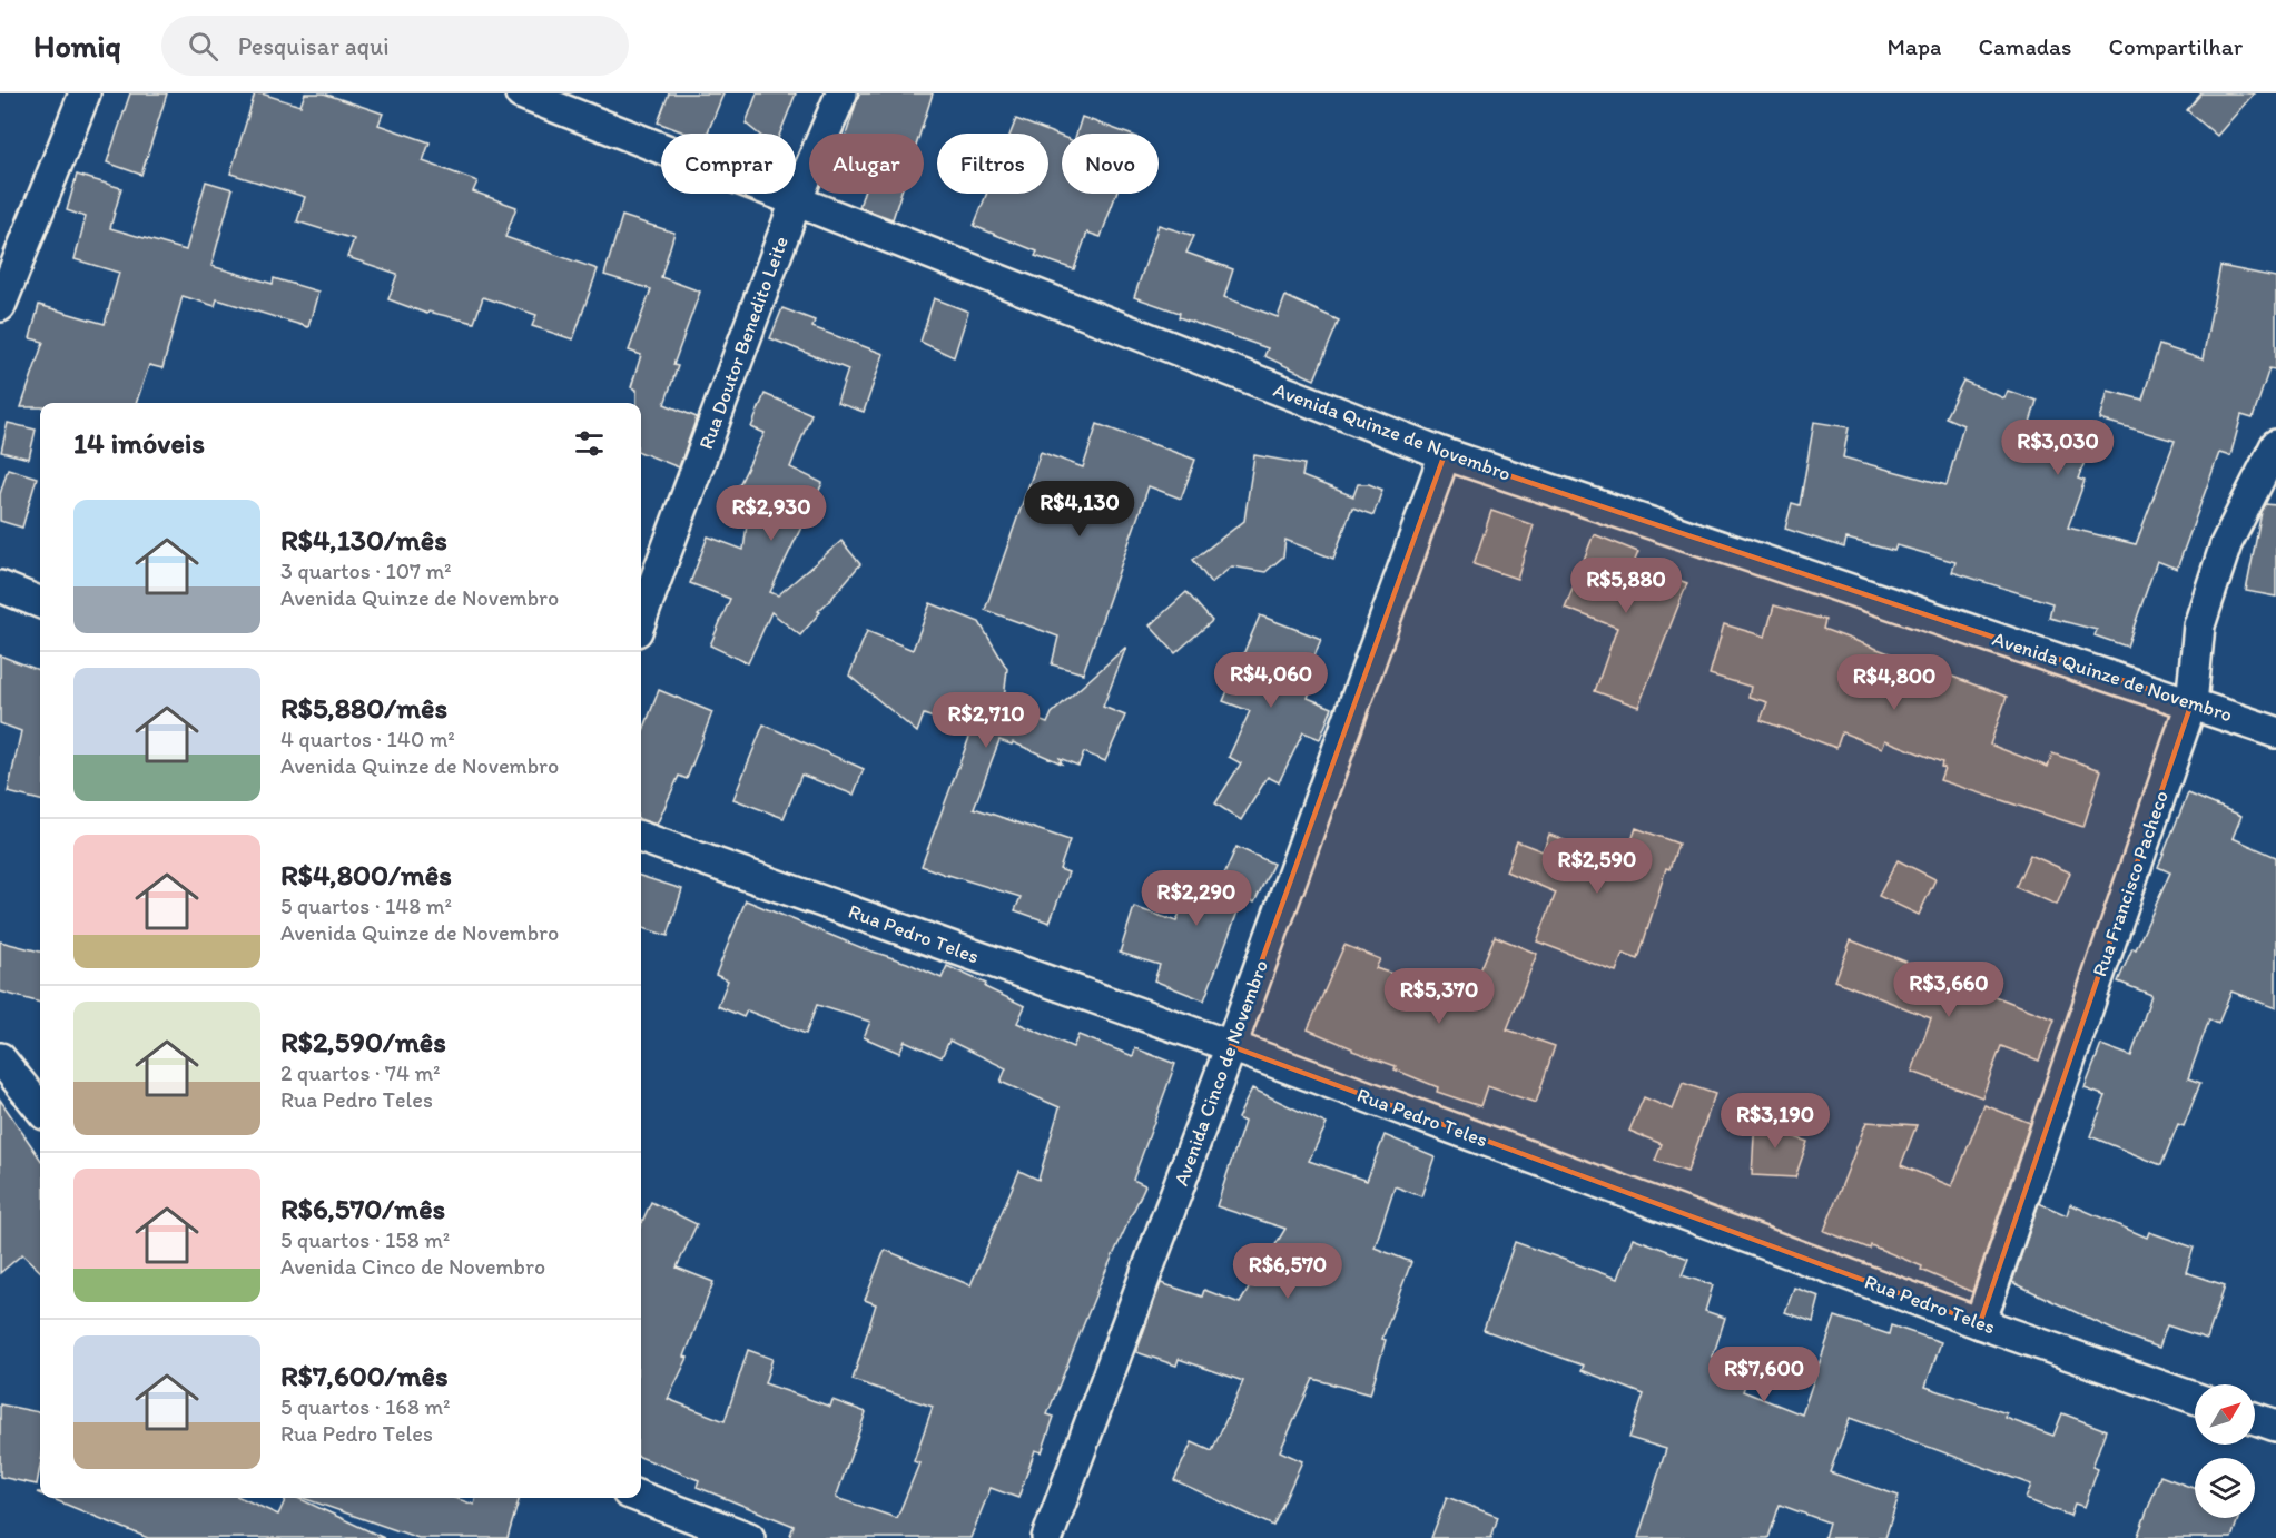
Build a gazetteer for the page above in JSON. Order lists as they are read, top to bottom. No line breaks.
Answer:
{"streets":{"street":["Rua Doutor Benedito Leite","Avenida Quinze de Novembro","Rua Francisco Pacheco","Rua Pedro Teles","Avenida Cinco de Novembro"]},"crossings":[["Rua Doutor Benedito Leite","Avenida Quinze de Novembro"],["Avenida Quinze de Novembro","Rua Francisco Pacheco"],["Avenida Quinze de Novembro","Avenida Cinco de Novembro"],["Rua Francisco Pacheco","Rua Pedro Teles"],["Rua Pedro Teles","Avenida Cinco de Novembro"]],"north":"top right","page":{"header":"Homiq","search":"Pesquisar aqui","nav":["Mapa","Camadas","Compartilhar"],"chip":["Comprar","Alugar","Filtros","Novo"],"heading":"14 imóveis","price":["R$3,030","R$4,130","R$2,930","R$5,880","R$4,060","R$4,800","R$2,710","R$2,590","R$2,290","R$3,660","R$5,370","R$3,190","R$6,570","R$7,600"],"list":[{"name":"R$4,130/mês","note":"3 quartos · 107 m² · Avenida Quinze de Novembro"},{"name":"R$5,880/mês","note":"4 quartos · 140 m² · Avenida Quinze de Novembro"},{"name":"R$4,800/mês","note":"5 quartos · 148 m² · Avenida Quinze de Novembro"},{"name":"R$2,590/mês","note":"2 quartos · 74 m² · Rua Pedro Teles"},{"name":"R$6,570/mês","note":"5 quartos · 158 m² · Avenida Cinco de Novembro"},{"name":"R$7,600/mês","note":"5 quartos · 168 m² · Rua Pedro Teles"}]}}
